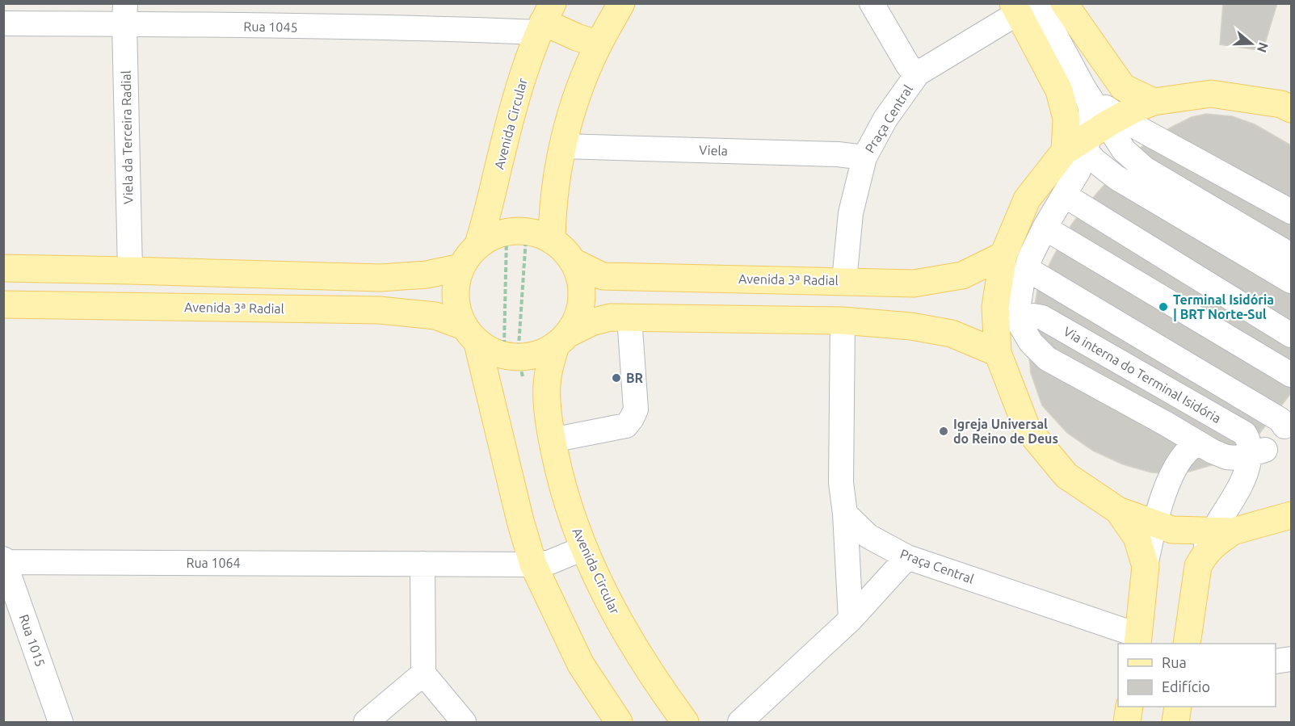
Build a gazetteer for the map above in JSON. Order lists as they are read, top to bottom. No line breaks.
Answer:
{"streets":{"main road":["Avenida Circular","Avenida 3ª Radial"],"street":["Rua 1045","Praça Central","Viela da Terceira Radial","Viela","Via interna do Terminal Isidória","Rua 1064","Rua 1015"]},"crossings":[["Rua 1045","Avenida Circular"],["Rua 1045","Viela da Terceira Radial"],["Praça Central","Viela"],["Praça Central","Avenida 3ª Radial"],["Avenida Circular","Avenida 3ª Radial"],["Avenida Circular","Rua 1064"],["Rua 1064","Rua 1015"]],"places":["Terminal Isidória | BRT Norte-Sul","BR","Igreja Universal do Reino de Deus"],"legend":["Rua","Edifício"],"north":"right"}
